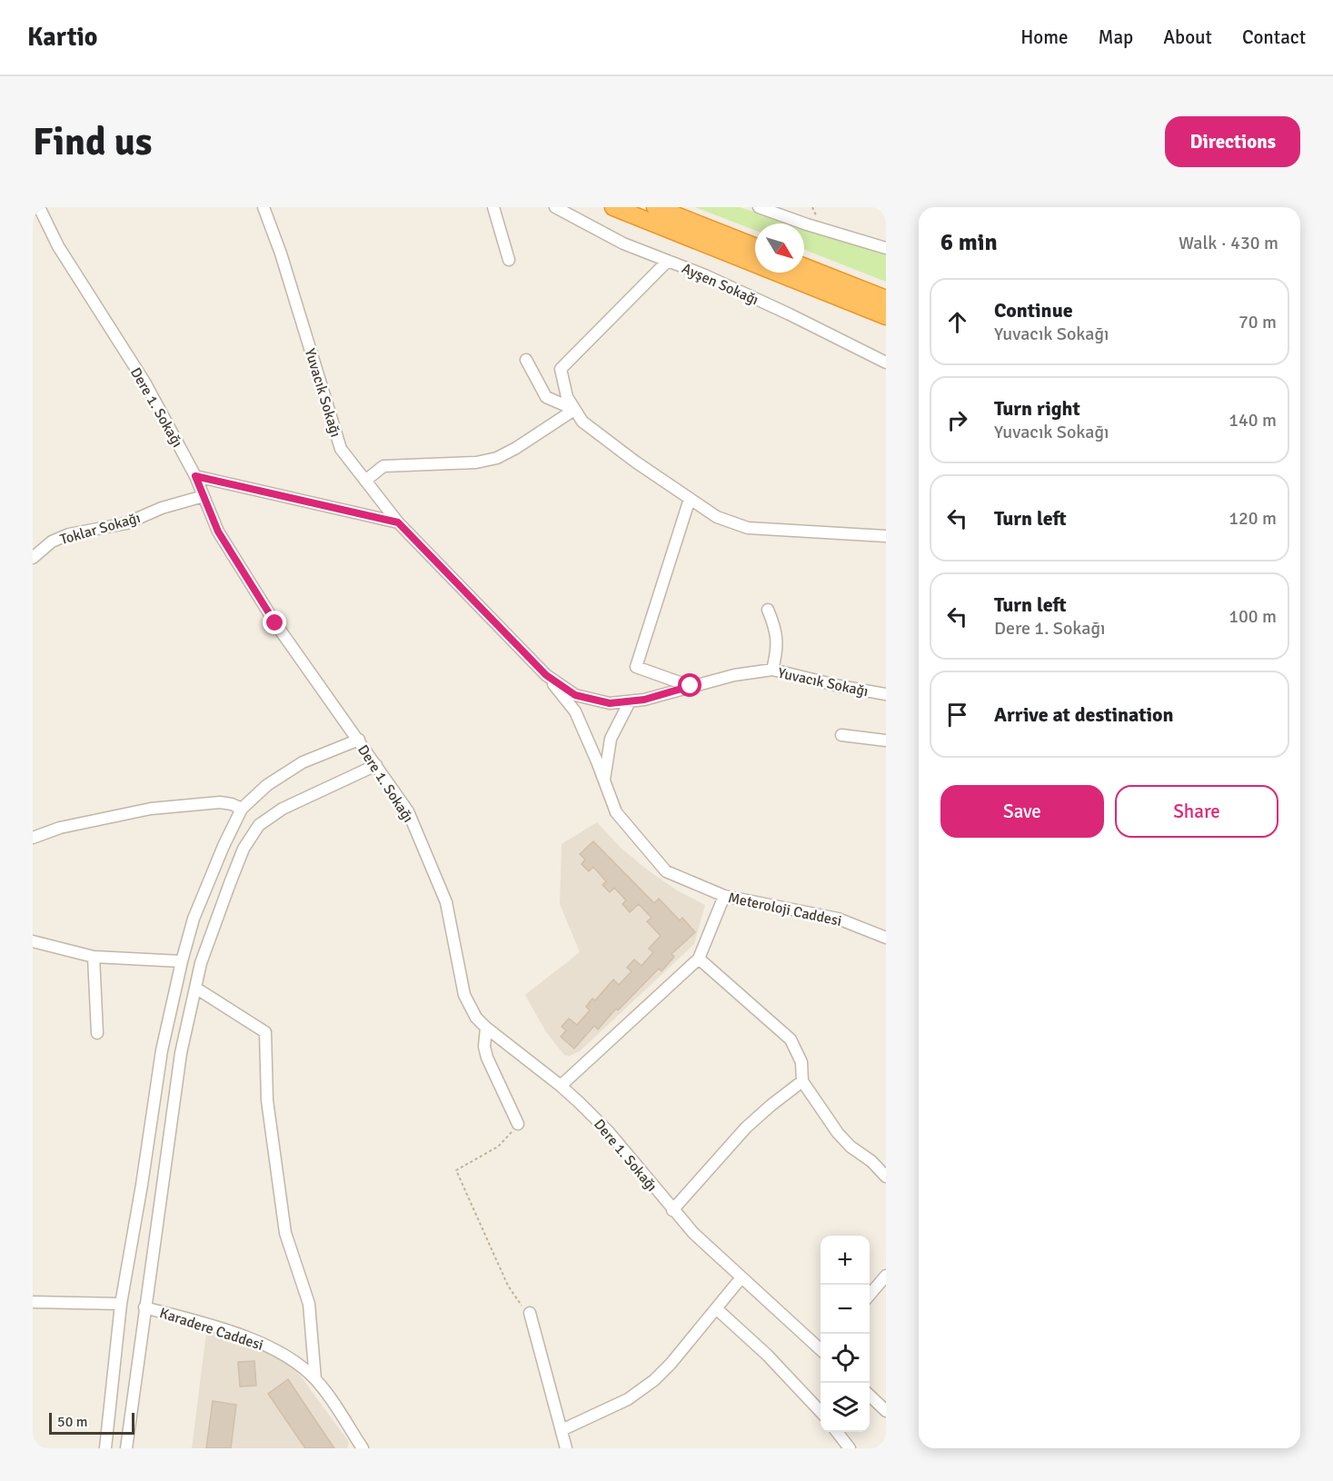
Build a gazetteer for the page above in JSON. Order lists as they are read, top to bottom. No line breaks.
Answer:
{"streets":{"street":["Ayşen Sokağı","Yuvacık Sokağı","Dere 1. Sokağı","Toklar Sokağı","Meteroloji Caddesi","Karadere Caddesi"]},"crossings":[["Dere 1. Sokağı","Toklar Sokağı"]],"scale_bar":"50 m","north":"bottom right","page":{"header":"Kartio","nav":["Home","Map","About","Contact"],"buttons":["Directions",["Save","Share"]],"title":"Find us","heading":["6 min","Walk · 430 m"],"list":[["Continue","Yuvacık Sokağı","70 m"],["Turn right","Yuvacık Sokağı","140 m"],["Turn left","120 m"],["Turn left","Dere 1. Sokağı","100 m"],"Arrive at destination"],"map_buttons":["+","−"],"scale":"50 m"}}
